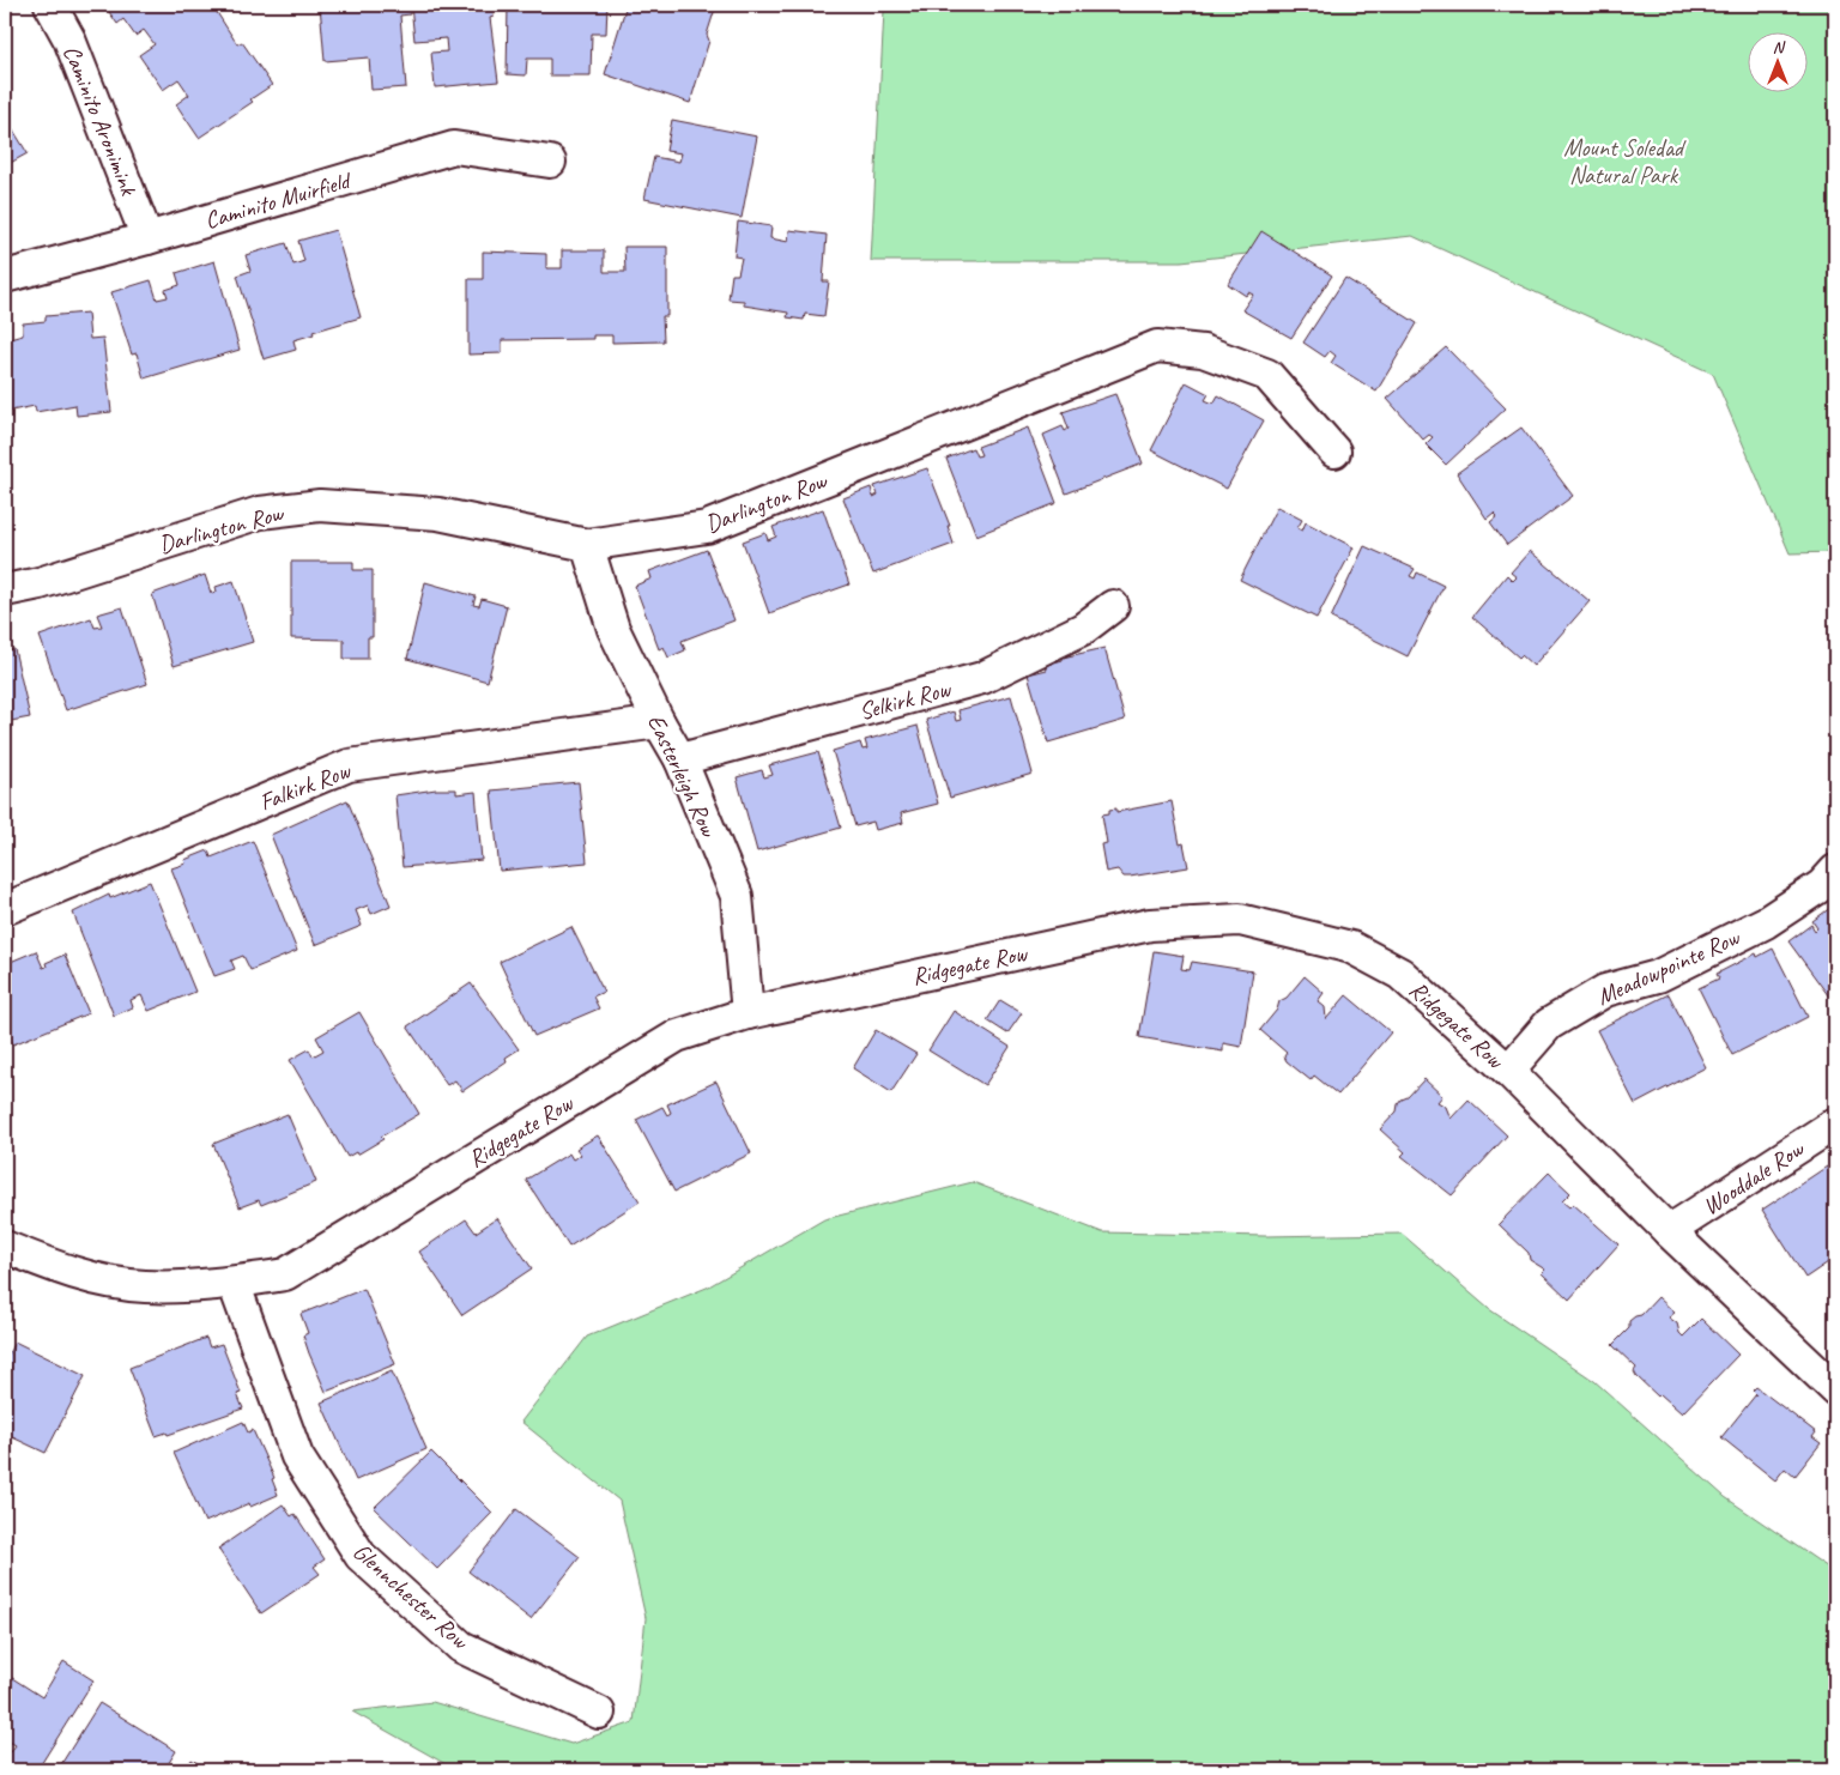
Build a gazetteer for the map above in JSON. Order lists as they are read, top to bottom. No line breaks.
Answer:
{"streets":{"street":["Caminito Aronimink","Caminito Muirfield","Darlington Row","Selkirk Row","Easterleigh Row","Falkirk Row","Ridgegate Row","Meadowpointe Row","Wooddale Row","Glennchester Row"]},"crossings":[["Caminito Aronimink","Caminito Muirfield"],["Darlington Row","Easterleigh Row"],["Selkirk Row","Easterleigh Row"],["Easterleigh Row","Falkirk Row"],["Easterleigh Row","Ridgegate Row"],["Ridgegate Row","Meadowpointe Row"],["Ridgegate Row","Wooddale Row"],["Ridgegate Row","Glennchester Row"]],"parks":["Mount Soledad Natural Park"],"north":"top"}
